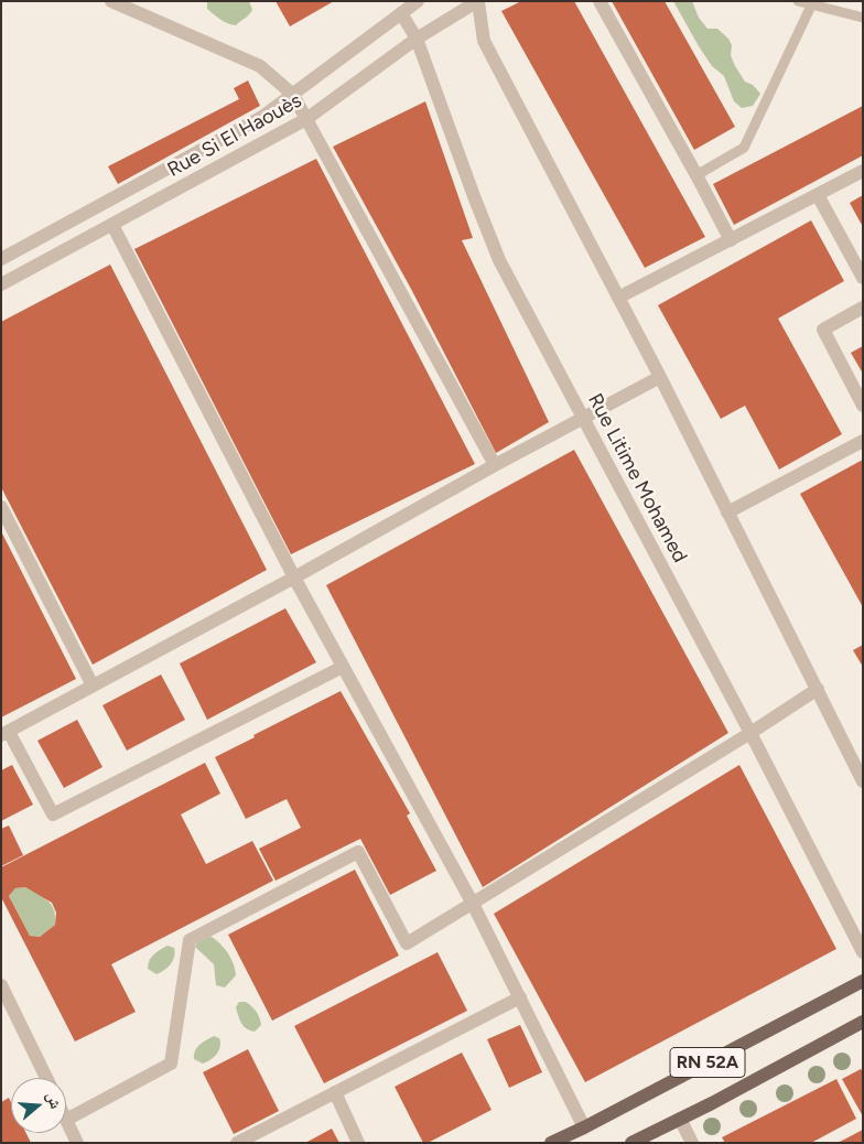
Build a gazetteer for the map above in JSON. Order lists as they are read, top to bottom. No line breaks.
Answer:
{"streets":{"main road":["RN 52A"],"street":["Rue Si El Haouès","Rue Litime Mohamed"]},"crossings":[["Rue Si El Haouès","Rue Litime Mohamed"]],"north":"right"}
